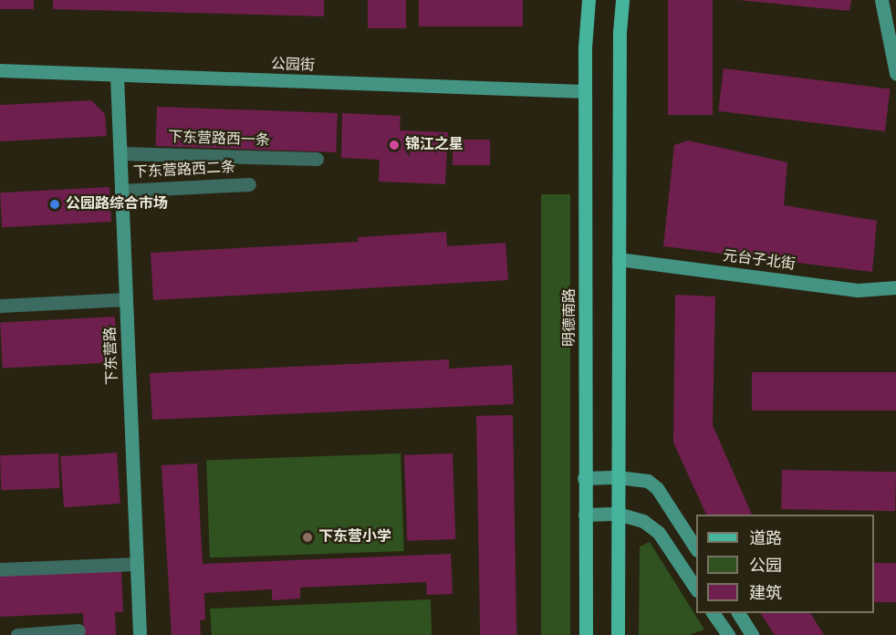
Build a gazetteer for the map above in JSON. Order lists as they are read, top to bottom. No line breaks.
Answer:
{"streets":{"main road":["明德南路"],"street":["公园街","下东营路西一条","下东营路西二条","元台子北街","下东营路"]},"crossings":[["公园街","明德南路"],["公园街","下东营路"],["下东营路西一条","下东营路"],["下东营路西二条","下东营路"]],"places":["锦江之星","公园路综合市场","下东营小学"],"legend":["道路","公园","建筑"]}
